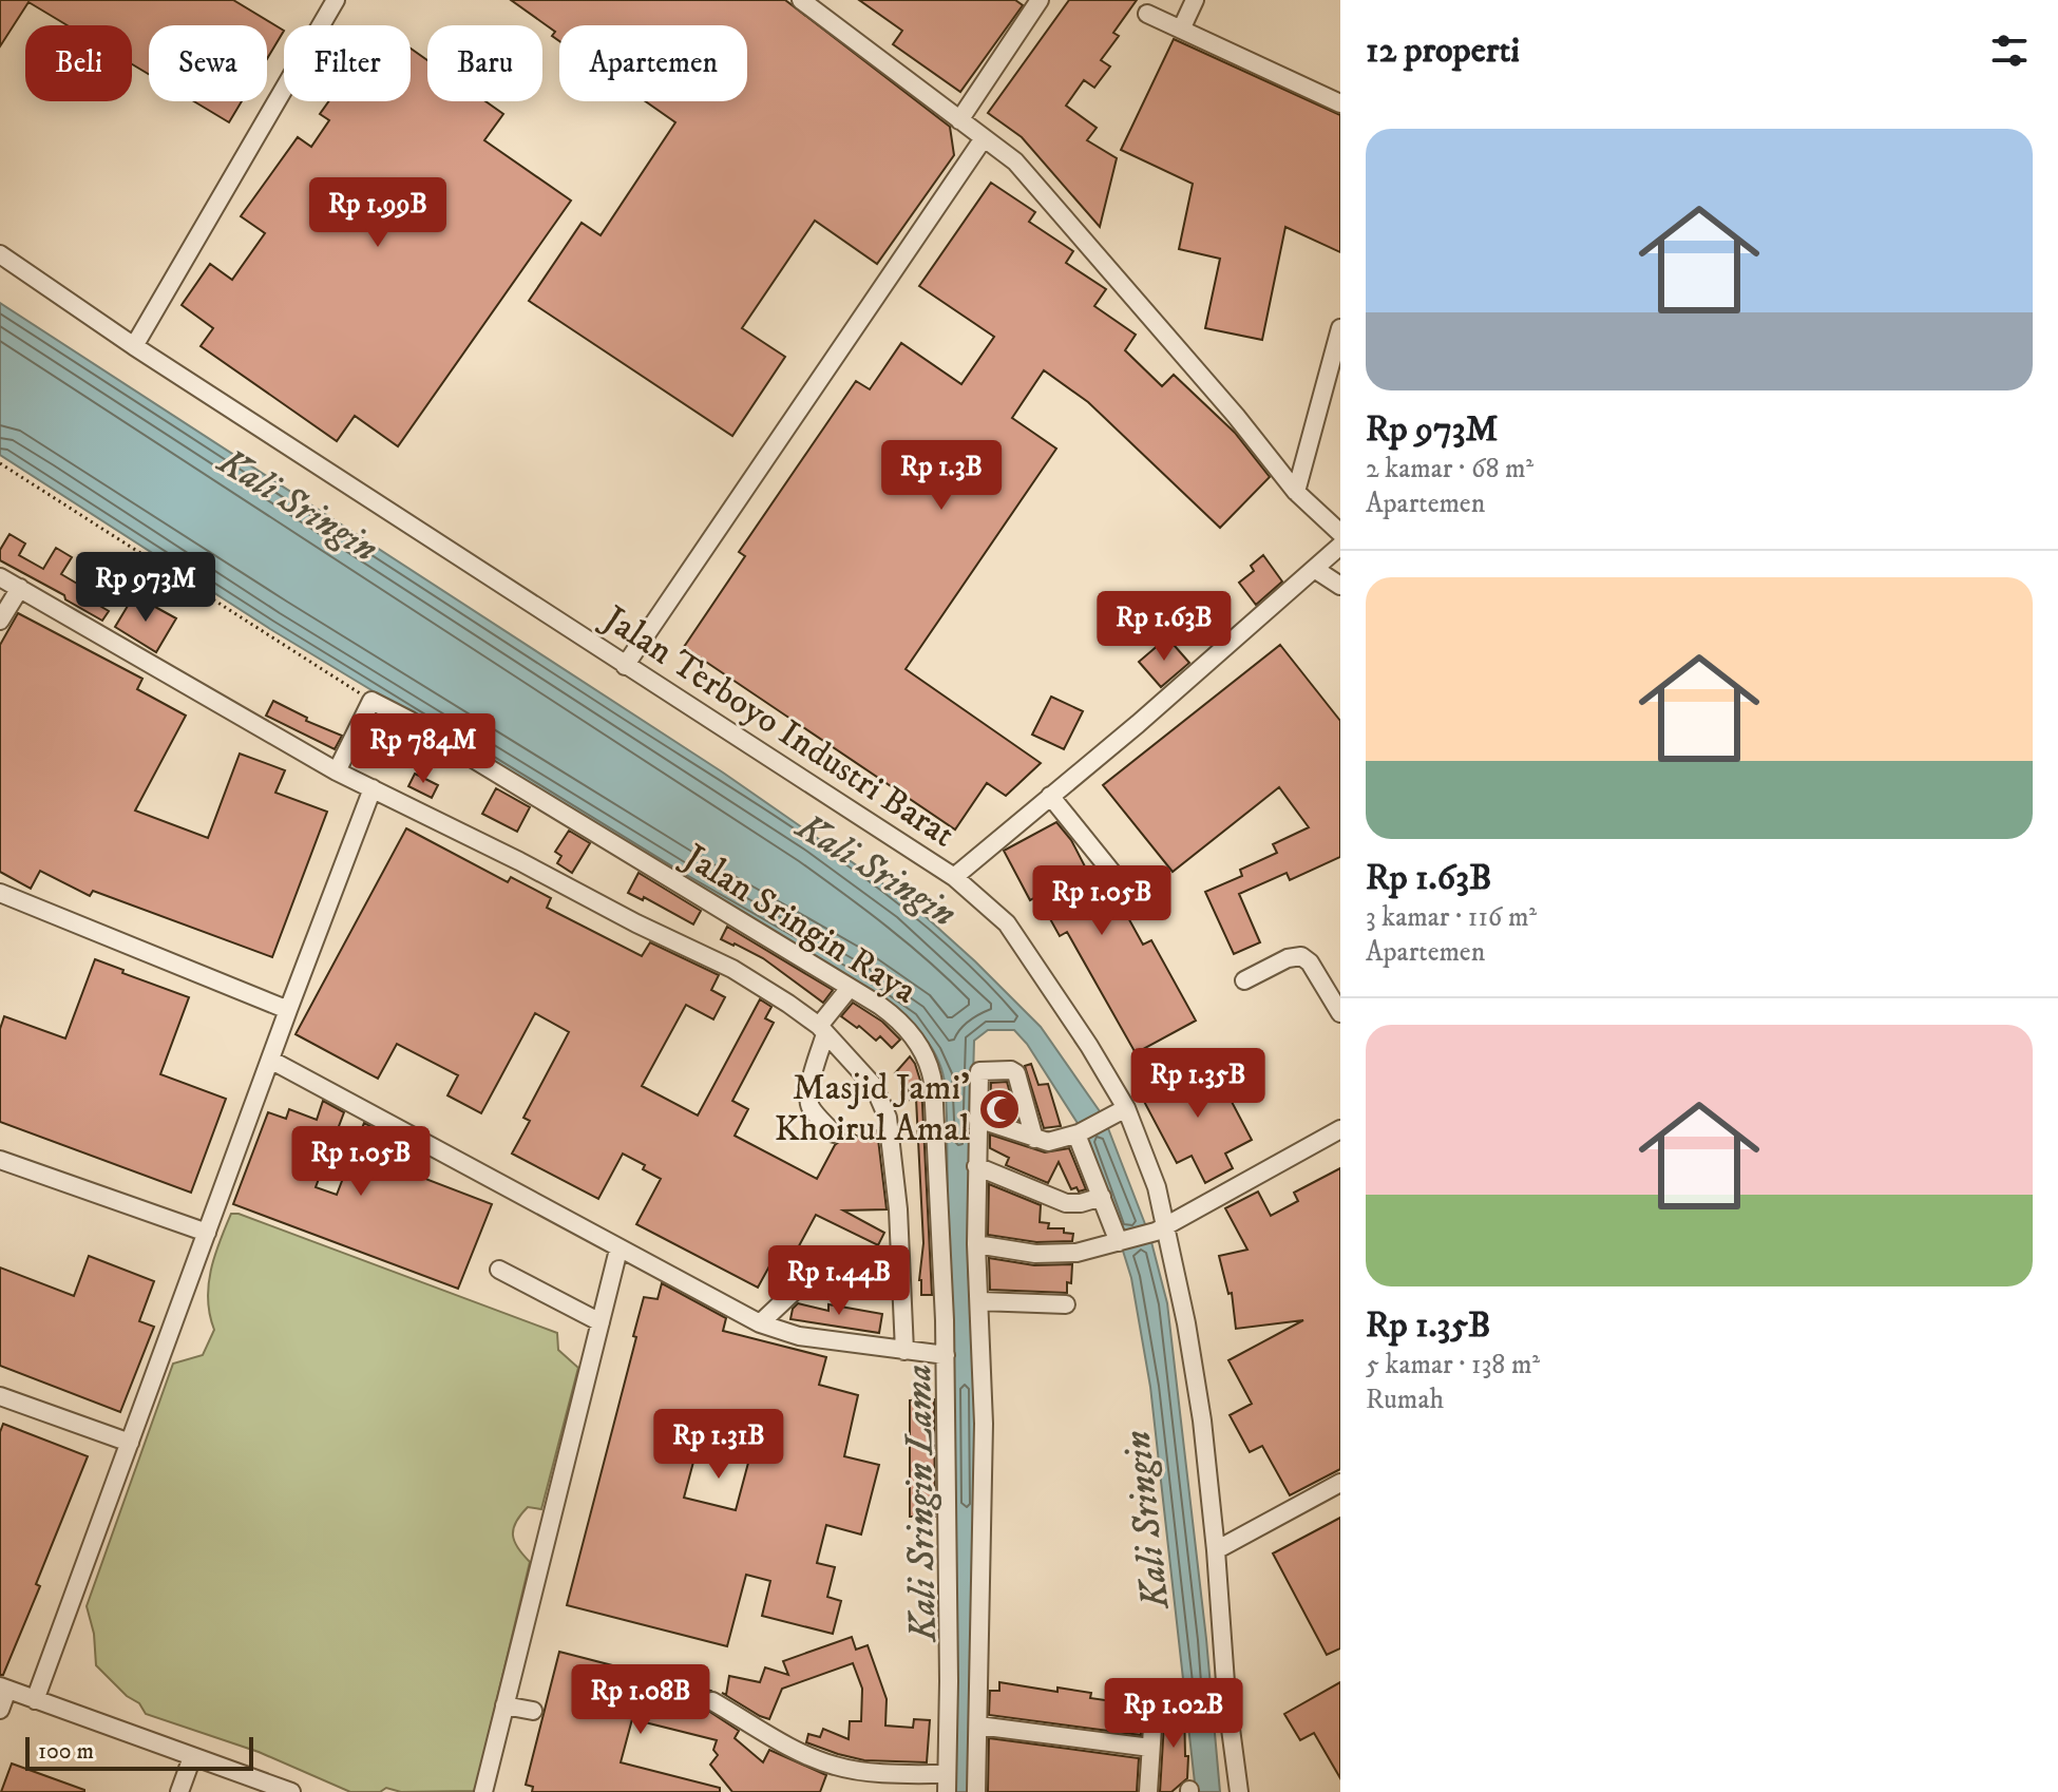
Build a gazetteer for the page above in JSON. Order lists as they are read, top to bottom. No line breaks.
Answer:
{"streets":{"street":["Jalan Terboyo Industri Barat","Jalan Sringin Raya"]},"water":["Kali Sringin","Kali Sringin Lama"],"places":{"mosque":["Masjid Jami' Khoirul Amal"]},"scale_bar":"100 m","page":{"heading":"12 properti","chip":["Beli","Sewa","Filter","Baru","Apartemen"],"list":[{"name":"Rp 973M","note":"2 kamar · 68 m² · Apartemen"},{"name":"Rp 1.63B","note":"3 kamar · 116 m² · Apartemen"},{"name":"Rp 1.35B","note":"5 kamar · 138 m² · Rumah"}],"price":["Rp 1.99B","Rp 1.3B","Rp 973M","Rp 1.63B","Rp 784M","Rp 1.05B","Rp 1.35B","Rp 1.05B","Rp 1.44B","Rp 1.31B","Rp 1.08B","Rp 1.02B"],"scale":"100 m"}}
